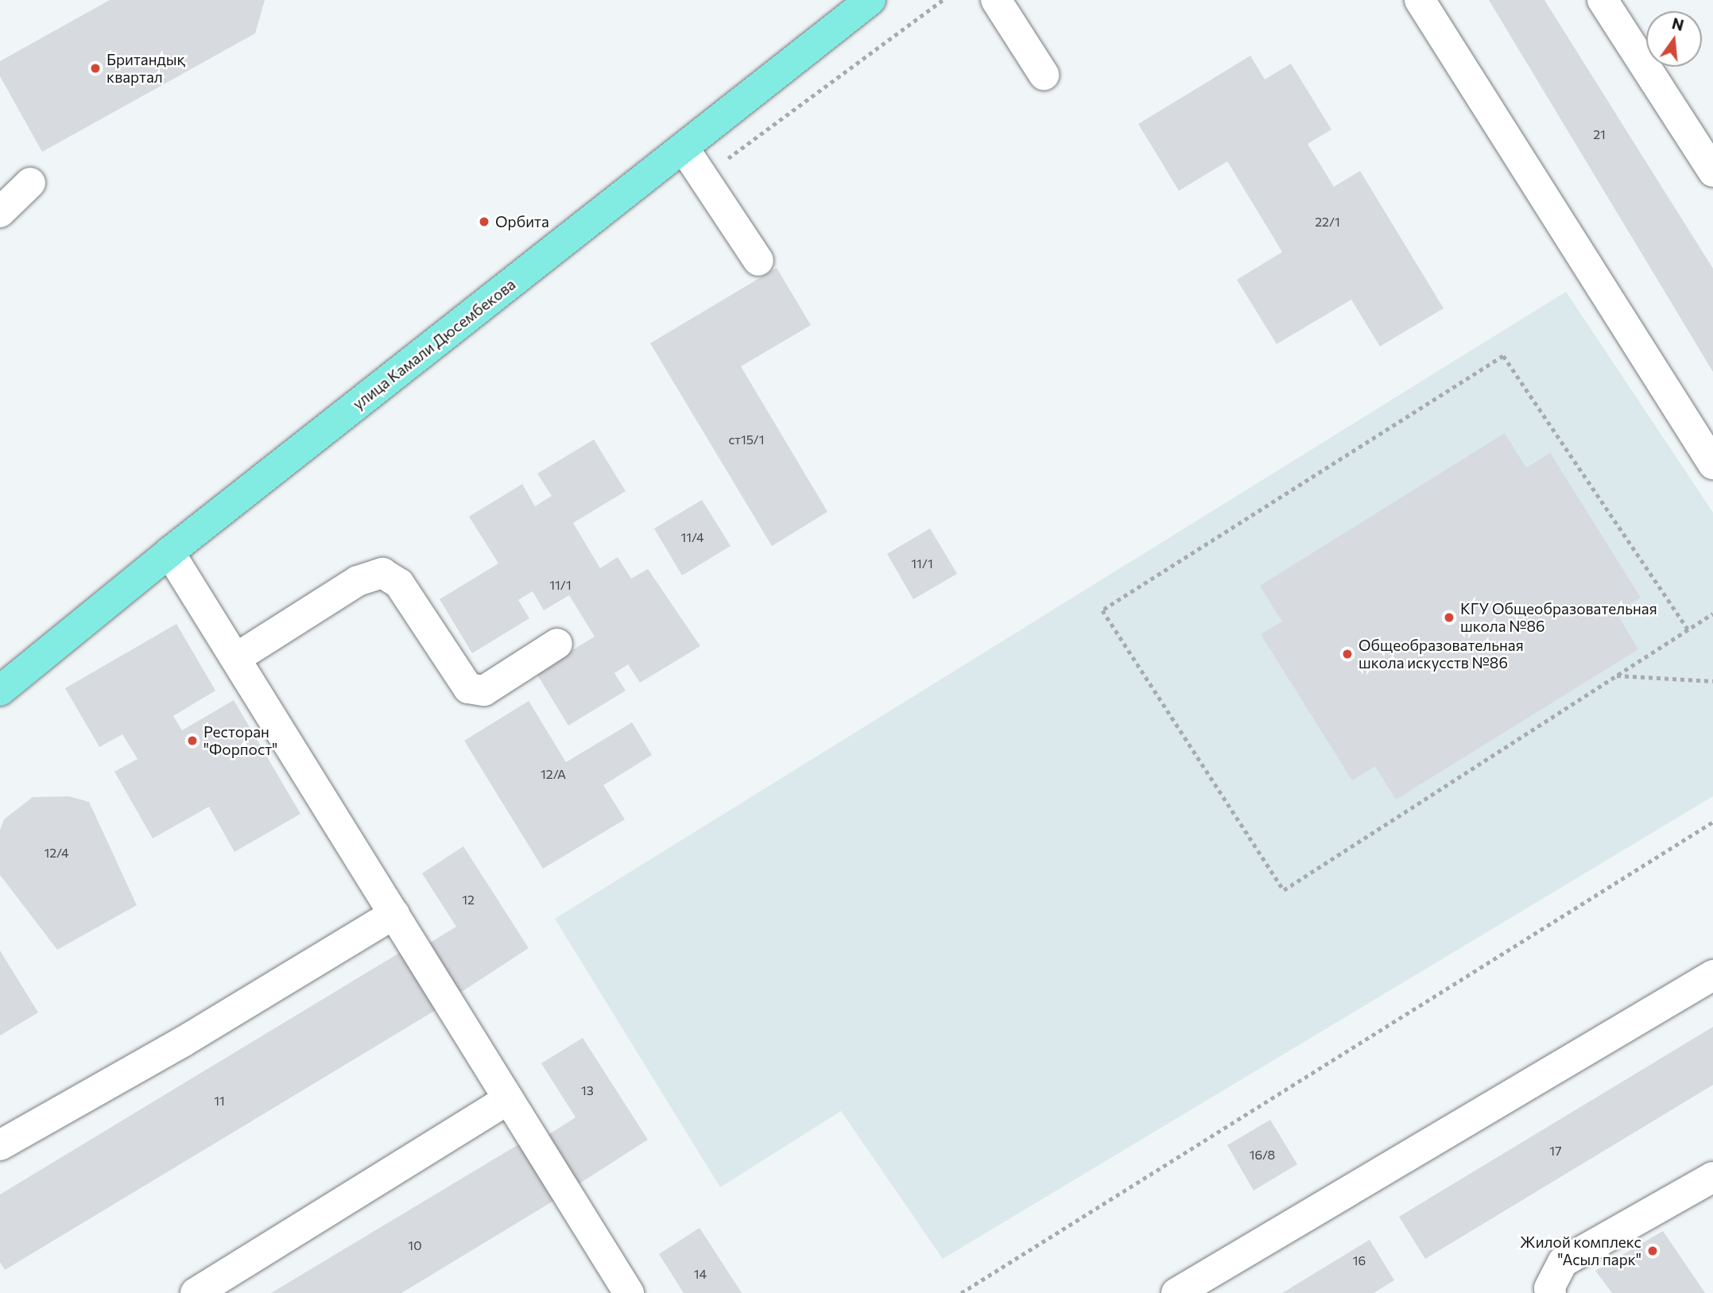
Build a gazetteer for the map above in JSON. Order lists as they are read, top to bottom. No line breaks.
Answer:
{"streets":{"main road":["улица Камали Дюсембекова"]},"places":["Британдық квартал","Орбита","КГУ Общеобразовательная школа №86","Общеобразовательная школа искусств №86","Ресторан \"Форпост\"","Жилой комплекс \"Асыл парк\""],"house_numbers":["21","22/1","ст15/1","11/4","11/1","11/1","12/А","12/4","12","13","11","17","16/8","10","16","14"],"north":"top"}
